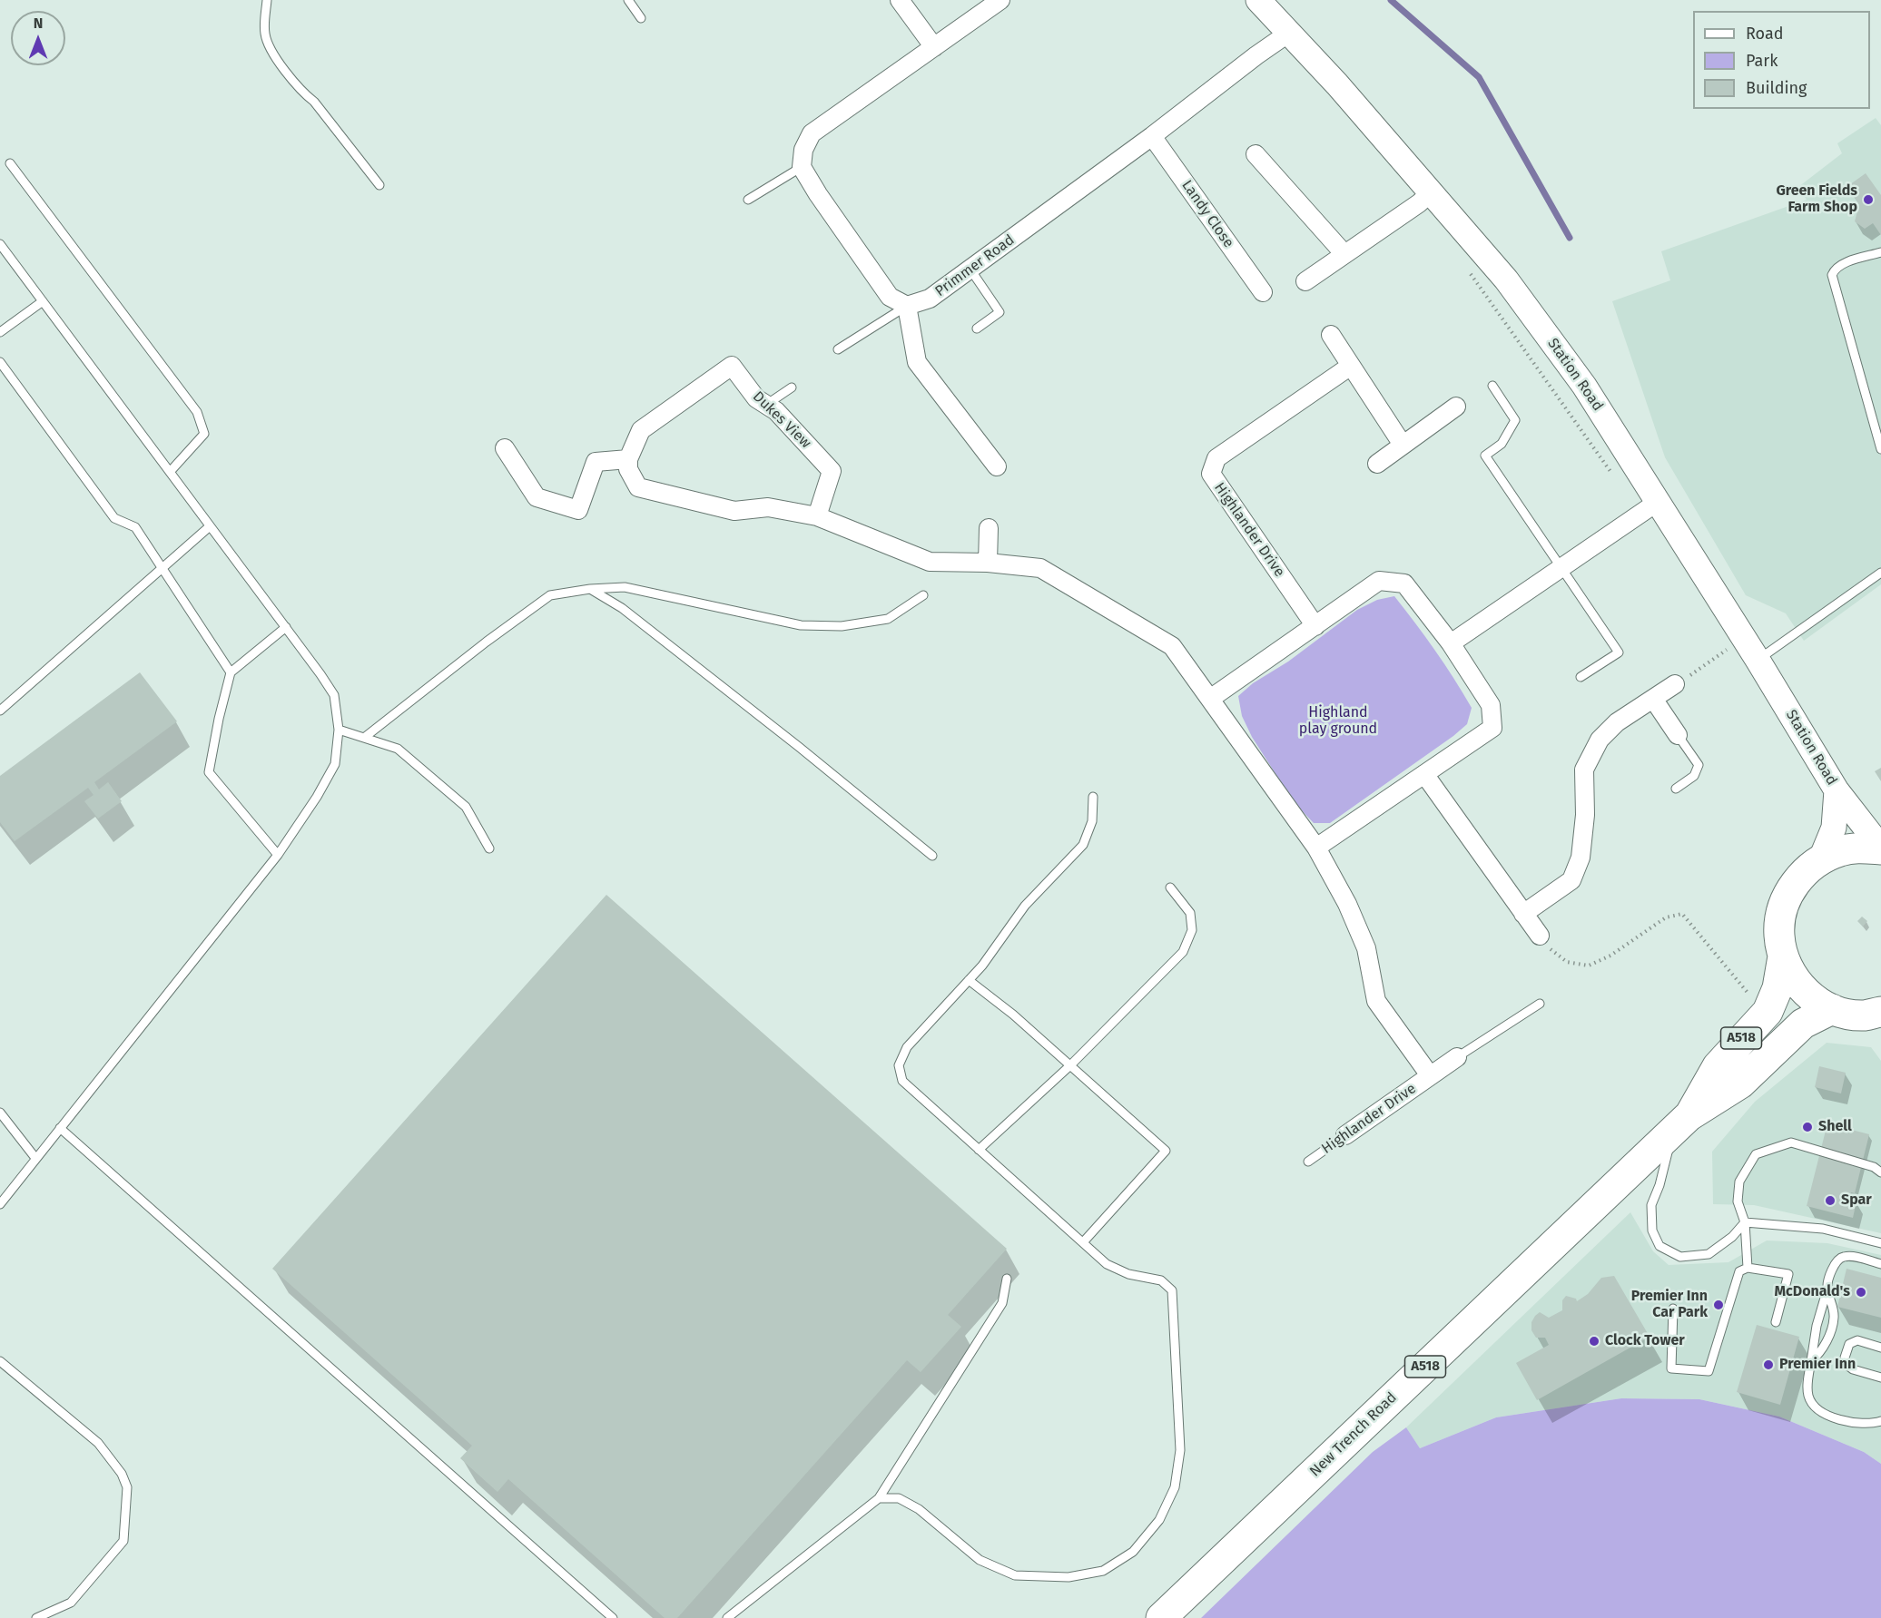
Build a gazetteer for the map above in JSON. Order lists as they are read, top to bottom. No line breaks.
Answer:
{"streets":{"highway":["A518","New Trench Road"],"street":["Landy Close","Primmer Road","Station Road","Dukes View","Highlander Drive"]},"crossings":[["Landy Close","Primmer Road"],["Primmer Road","Station Road"]],"parks":["Highland play ground"],"places":["Green Fields Farm Shop","Shell","Spar","McDonald's","Premier Inn Car Park","Clock Tower","Premier Inn"],"legend":["Road","Park","Building"],"north":"top"}
